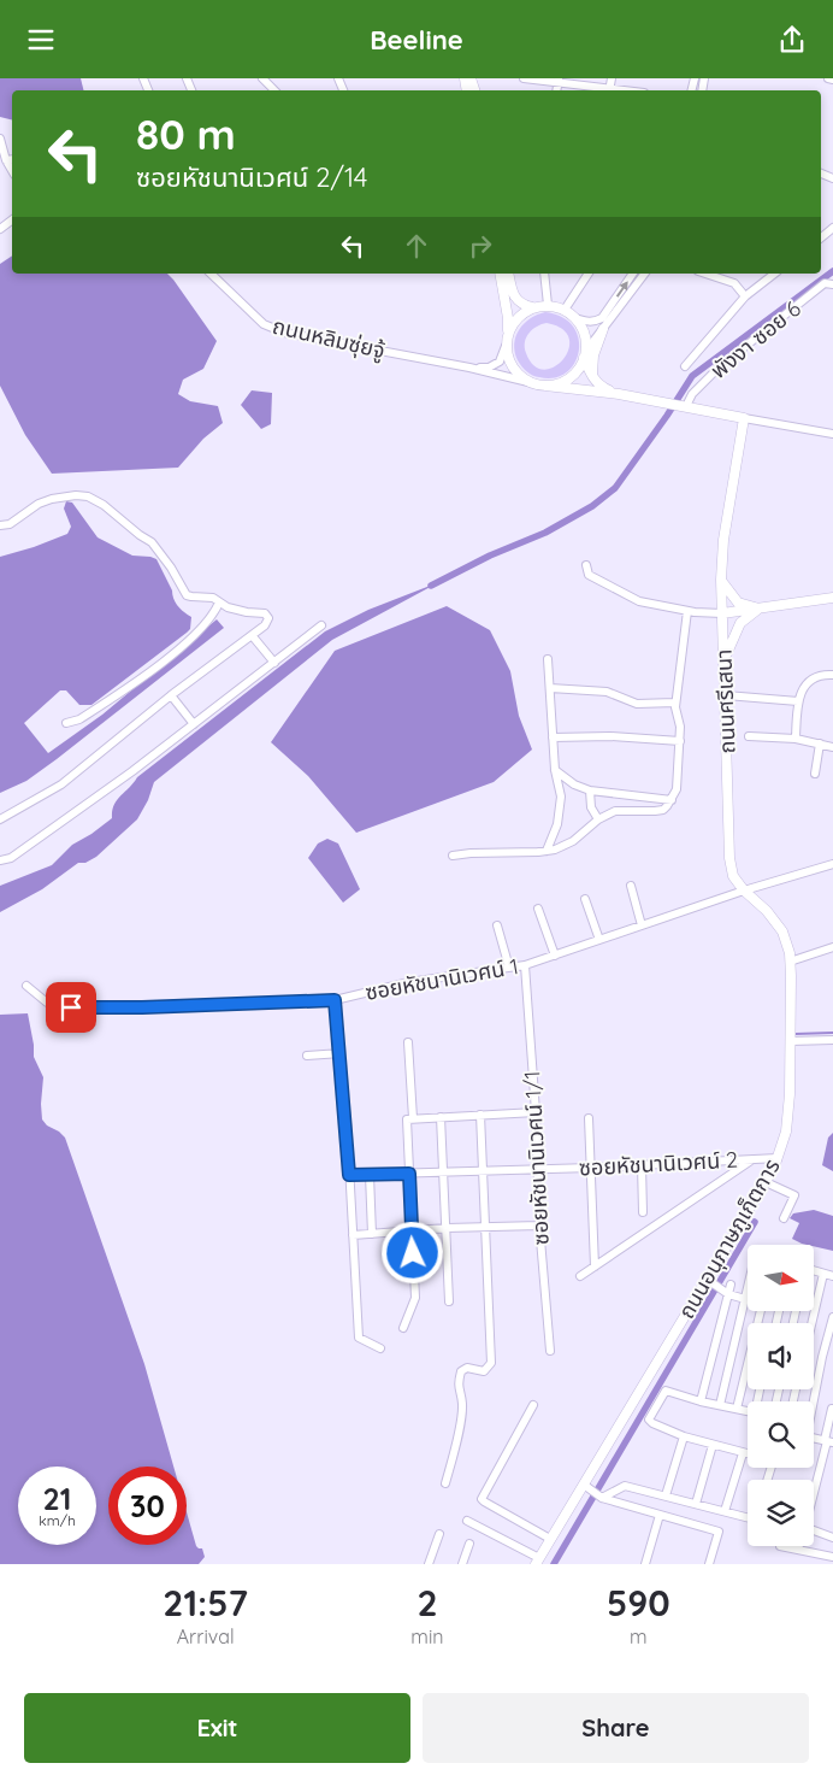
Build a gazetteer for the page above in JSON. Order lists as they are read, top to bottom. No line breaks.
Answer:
{"streets":{"street":["ถนนหลิมซุ่ยจู้","พังงา ซอย 6","ถนนศรีเสนา","ซอยหัชนานิเวศน์ 1","ซอยหัชนานิเวศน์ 1/1","ซอยหัชนานิเวศน์ 2","ถนนอนุภาษภูเก็ตการ"]},"crossings":[["ถนนศรีเสนา","ซอยหัชนานิเวศน์ 1"],["ถนนศรีเสนา","ถนนอนุภาษภูเก็ตการ"],["ซอยหัชนานิเวศน์ 1","ซอยหัชนานิเวศน์ 1/1"],["ซอยหัชนานิเวศน์ 1","ถนนอนุภาษภูเก็ตการ"],["ซอยหัชนานิเวศน์ 1/1","ซอยหัชนานิเวศน์ 2"],["ซอยหัชนานิเวศน์ 2","ถนนอนุภาษภูเก็ตการ"]],"north":"right","page":{"header":"Beeline","turn":["80 m","ซอยหัชนานิเวศน์ 2/14"],"speed":"21 km/h","limit":"30","eta":["21:57","Arrival","2","min","590","m"],"buttons":["Exit","Share"]}}
